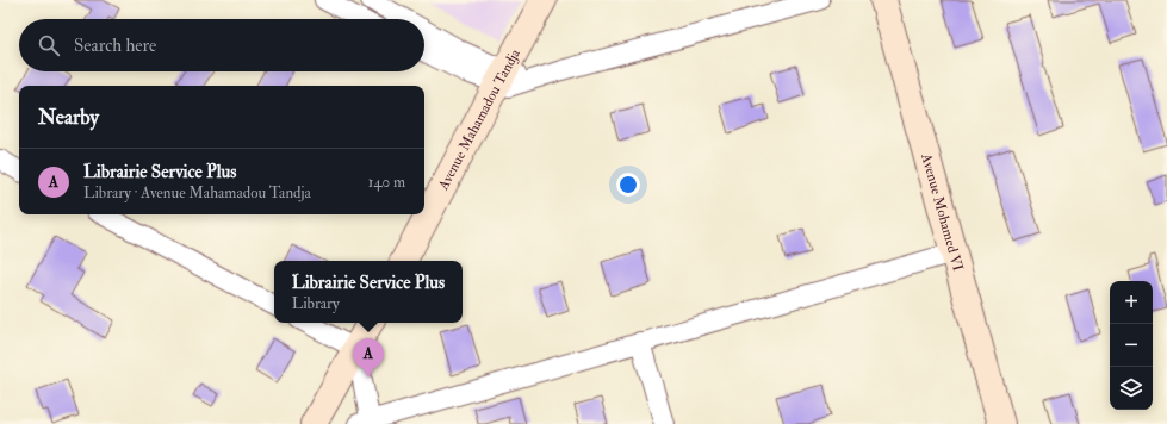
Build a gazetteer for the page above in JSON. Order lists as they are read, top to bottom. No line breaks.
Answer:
{"streets":{"street":["Avenue Mahamadou Tandja","Avenue Mohamed VI"]},"page":{"search":"Search here","heading":"Nearby","list":[{"mark":"A","name":"Librairie Service Plus","note":"Library · Avenue Mahamadou Tandja","value":"140 m"}],"popup":["Librairie Service Plus","Library"],"map_buttons":["+","−"],"pins":"A"}}
